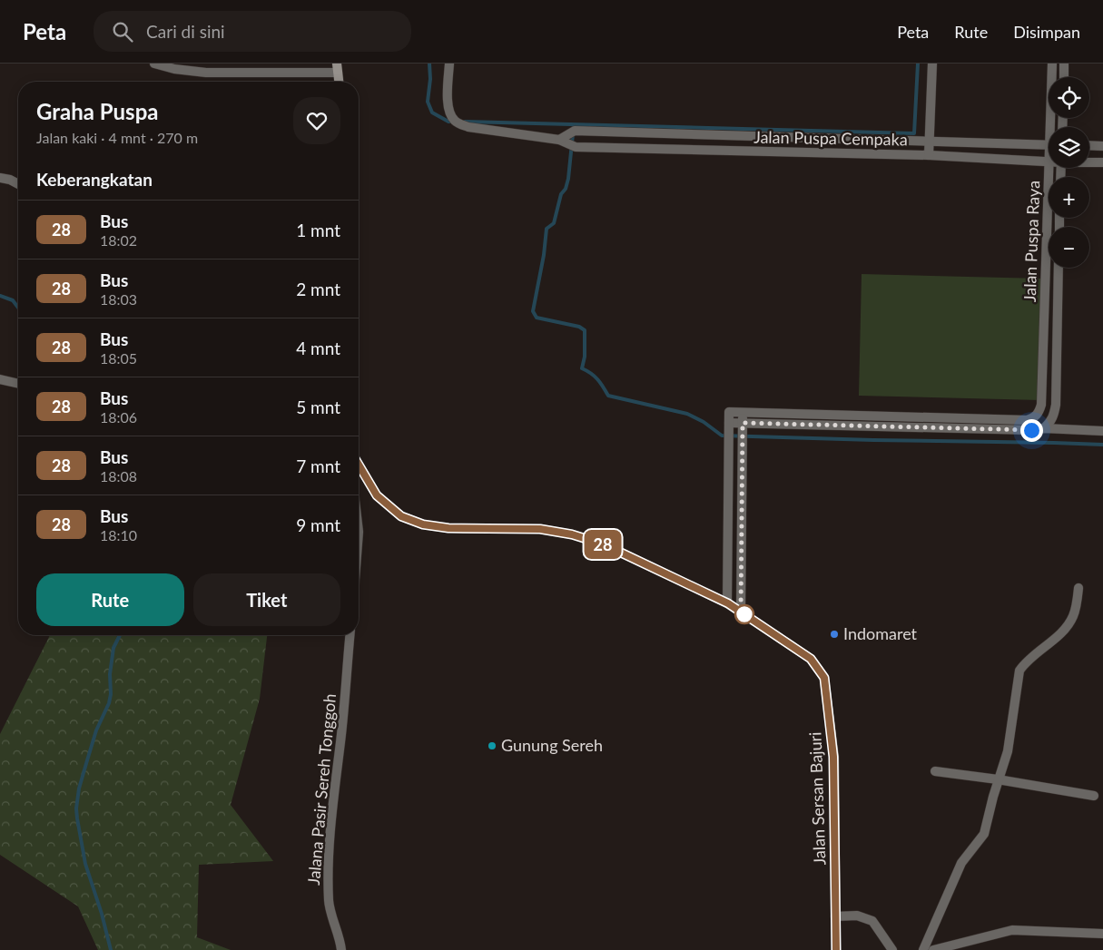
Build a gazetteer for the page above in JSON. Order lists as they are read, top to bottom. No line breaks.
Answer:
{"streets":{"main road":["Jalan Sersan Bajuri"],"street":["Jalan Puspa Cempaka","Jalan Puspa Raya","Jalana Pasir Sereh Tonggoh"]},"places":["Indomaret","Gunung Sereh"],"lines":["bus line 28"],"page":{"header":"Peta","search":"Cari di sini","nav":["Peta","Rute","Disimpan"],"on_map":"28","map_buttons":["+","−"],"heading":[["Graha Puspa","Jalan kaki · 4 mnt · 270 m"],"Keberangkatan"],"list":[{"mark":"28","name":"Bus","note":"18:02","value":"1 mnt"},{"mark":"28","name":"Bus","note":"18:03","value":"2 mnt"},{"mark":"28","name":"Bus","note":"18:05","value":"4 mnt"},{"mark":"28","name":"Bus","note":"18:06","value":"5 mnt"},{"mark":"28","name":"Bus","note":"18:08","value":"7 mnt"},{"mark":"28","name":"Bus","note":"18:10","value":"9 mnt"}],"buttons":["Rute","Tiket"]}}
